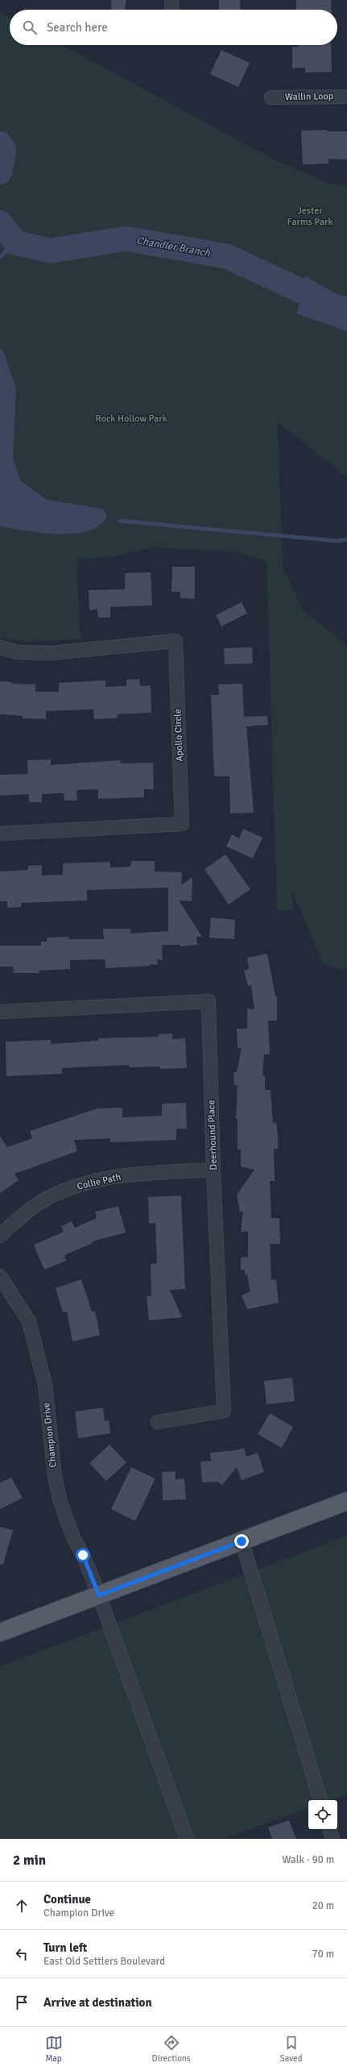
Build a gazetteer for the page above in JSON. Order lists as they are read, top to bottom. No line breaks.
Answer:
{"streets":{"street":["Wallin Loop","Apollo Circle","Deerhound Place","Collie Path","Champion Drive"]},"crossings":[["Deerhound Place","Collie Path"]],"water":["Chandler Branch"],"parks":["Jester Farms Park","Rock Hollow Park"],"page":{"search":"Search here","heading":["2 min","Walk · 90 m"],"list":[["Continue","Champion Drive","20 m"],["Turn left","East Old Settlers Boulevard","70 m"],"Arrive at destination"],"nav":["Map","Directions","Saved"]}}
